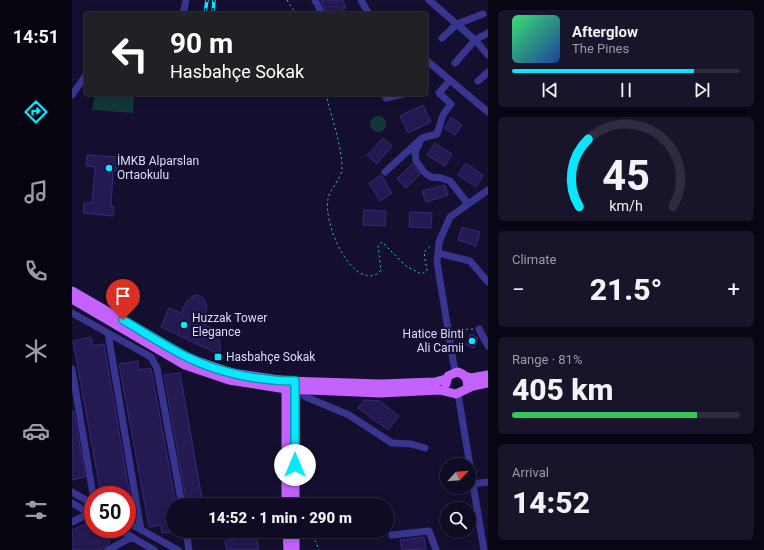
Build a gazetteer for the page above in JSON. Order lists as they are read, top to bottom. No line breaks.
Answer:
{"places":{"other":["İMKB Alparslan Ortaokulu","Huzzak Tower Elegance","Hatice Binti Ali Camii"],"transit":["Hasbahçe Sokak"]},"north":"top right","page":{"tabs":"14:51","turn":["90 m","Hasbahçe Sokak"],"song":["Afterglow","The Pines"],"tile":["Climate",["Range · 81%","405 km"],["Arrival","14:52"]],"heat":["−","21.5°","+"],"limit":"50","trip":"14:52 · 1 min · 290 m","gauge":["45","km/h"]}}
